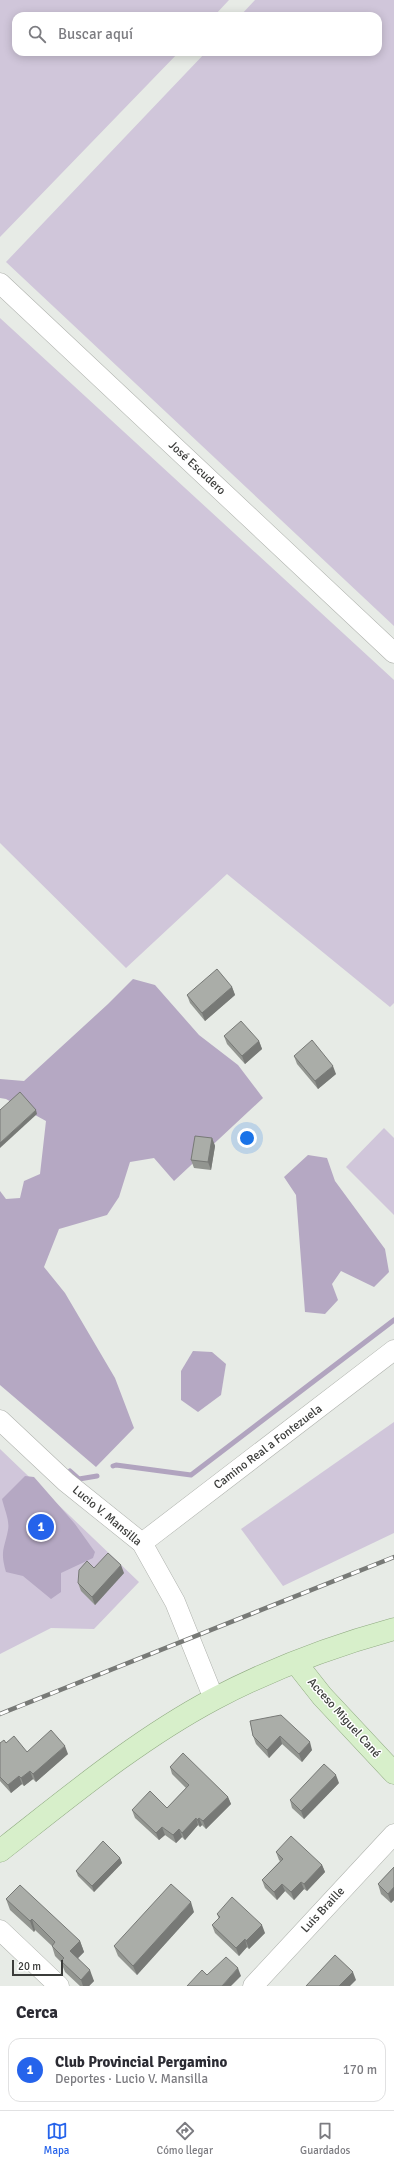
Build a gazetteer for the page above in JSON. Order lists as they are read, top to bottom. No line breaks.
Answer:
{"streets":{"main road":["Acceso Miguel Cané"],"street":["José Escudero","Camino Real a Fontezuela","Lucio V. Mansilla","Luis Braille"]},"crossings":[["Camino Real a Fontezuela","Lucio V. Mansilla"]],"scale_bar":"20 m","page":{"search":"Buscar aquí","pins":"1","scale":"20 m","heading":"Cerca","list":[{"mark":"1","name":"Club Provincial Pergamino","note":"Deportes · Lucio V. Mansilla","value":"170 m"}],"nav":["Mapa","Cómo llegar","Guardados"]}}
